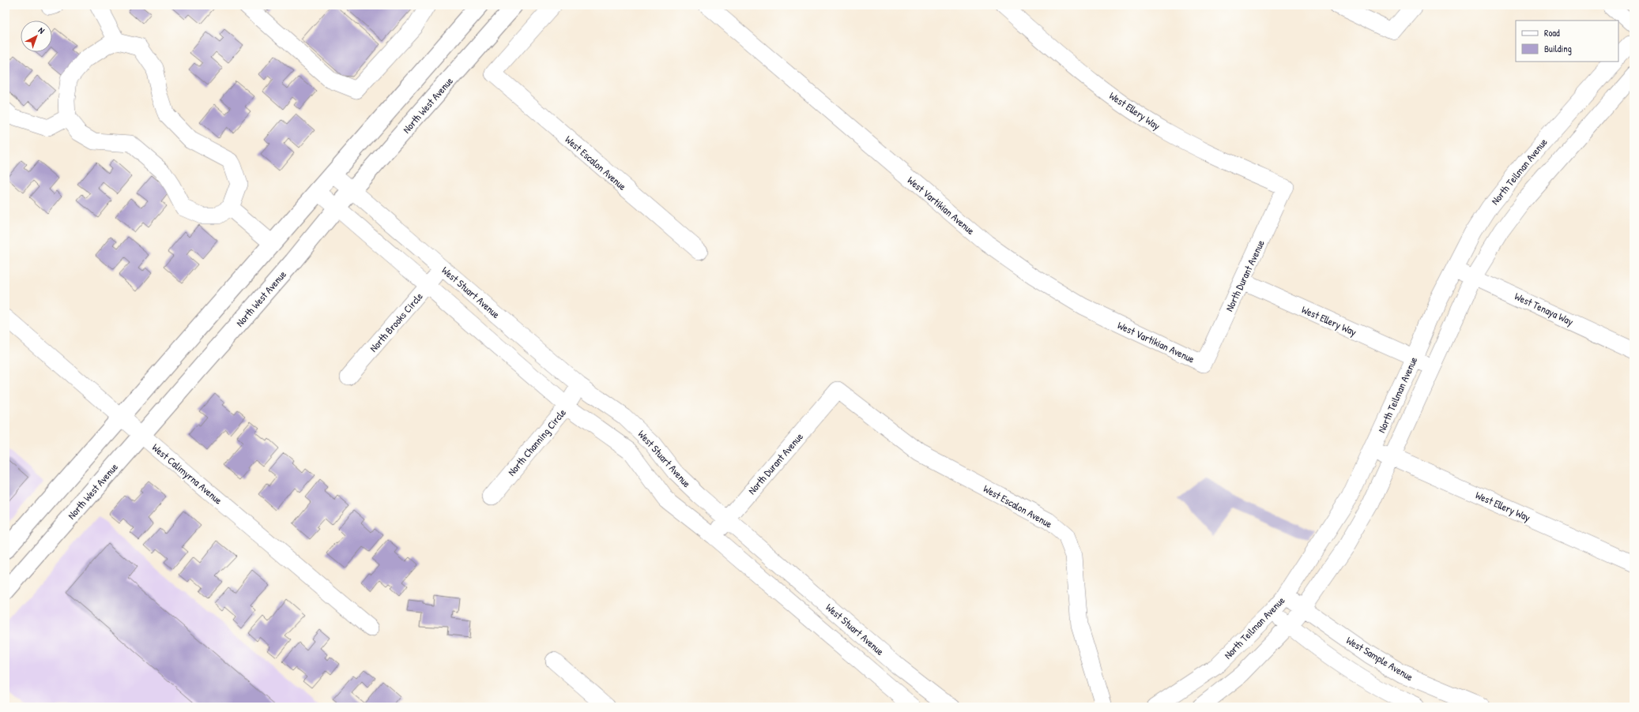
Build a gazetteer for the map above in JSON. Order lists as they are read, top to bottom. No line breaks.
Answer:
{"streets":{"main road":["North West Avenue"],"street":["West Ellery Way","West Escalon Avenue","North Teilman Avenue","West Vartikian Avenue","North Durant Avenue","West Stuart Avenue","West Tenaya Way","North Brooks Circle","North Channing Circle","West Calimyrna Avenue","West Sample Avenue"]},"crossings":[["North West Avenue","West Stuart Avenue"],["North West Avenue","West Calimyrna Avenue"],["West Ellery Way","North Teilman Avenue"],["West Ellery Way","North Durant Avenue"],["West Escalon Avenue","North Durant Avenue"],["North Teilman Avenue","West Tenaya Way"],["North Teilman Avenue","West Sample Avenue"],["West Vartikian Avenue","North Durant Avenue"],["North Durant Avenue","West Stuart Avenue"],["West Stuart Avenue","North Brooks Circle"],["West Stuart Avenue","North Channing Circle"]],"legend":["Road","Building"],"north":"top right"}
